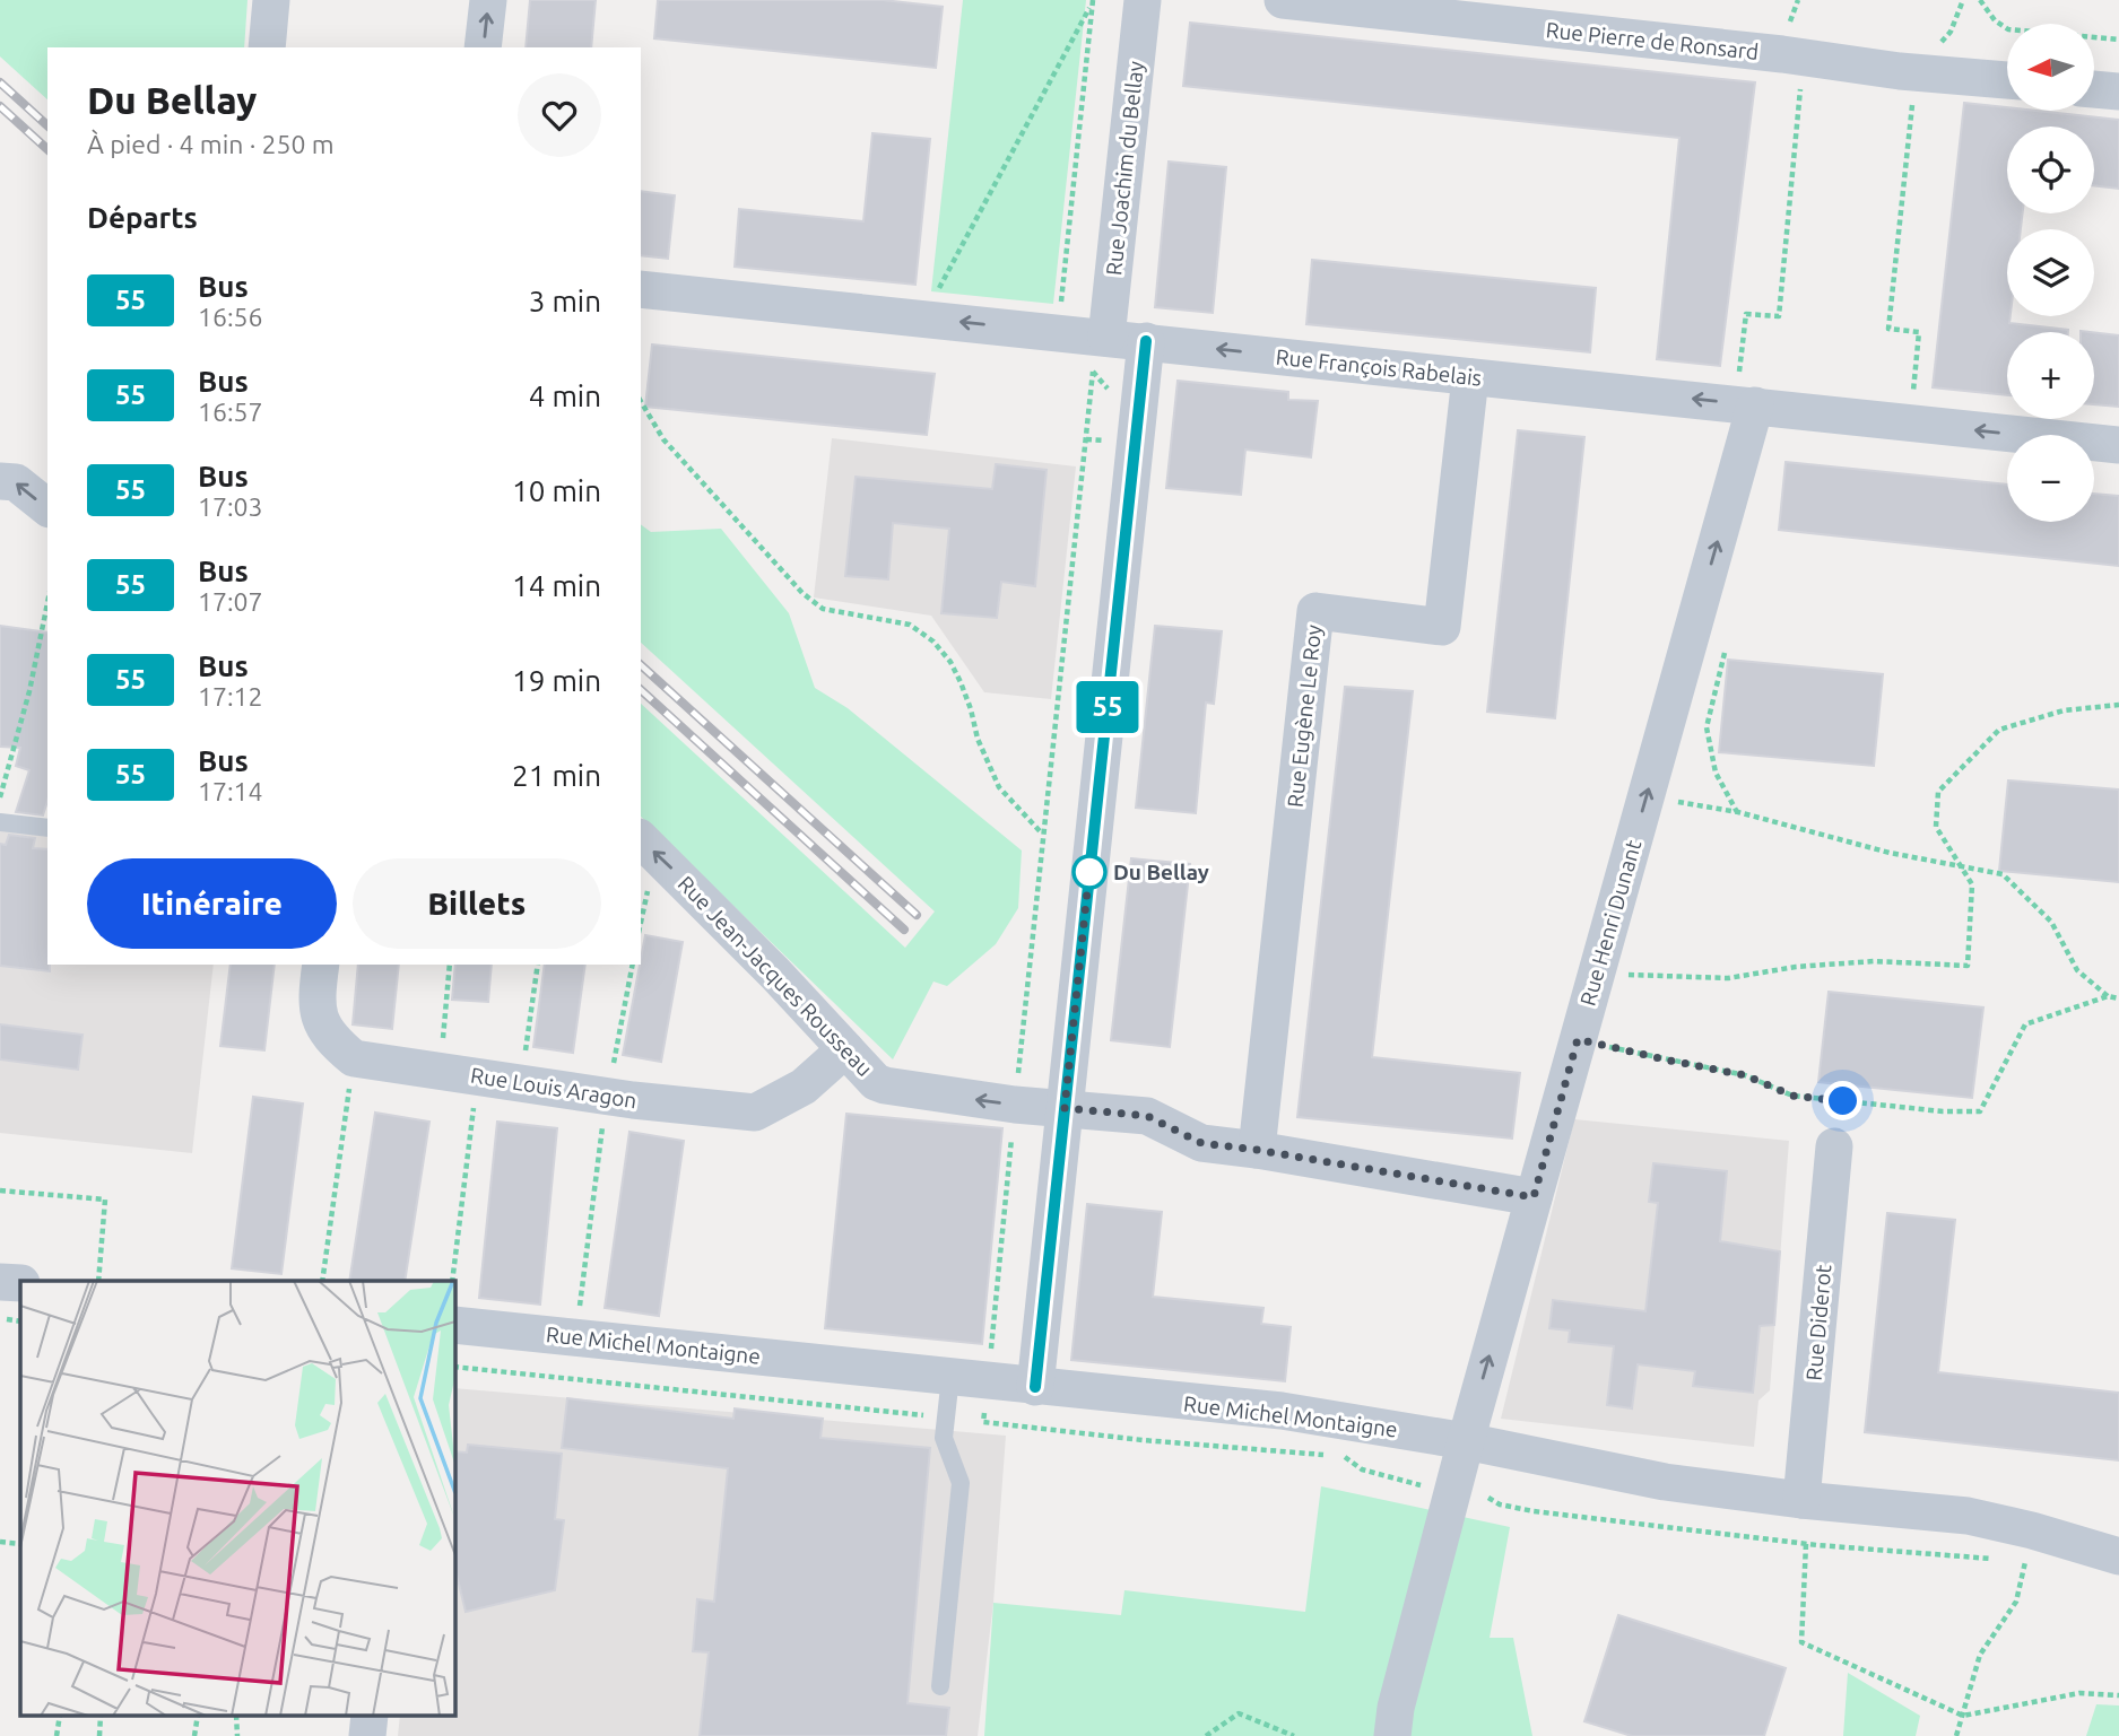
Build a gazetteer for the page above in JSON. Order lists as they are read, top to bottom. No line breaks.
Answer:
{"streets":{"street":["Rue Pierre de Ronsard","Rue Joachim du Bellay","Rue François Rabelais","Rue Eugène Le Roy","Rue Henri Dunant","Rue Jean-Jacques Rousseau","Rue Louis Aragon","Rue Diderot","Rue Michel Montaigne"]},"crossings":[["Rue Joachim du Bellay","Rue François Rabelais"],["Rue François Rabelais","Rue Eugène Le Roy"],["Rue François Rabelais","Rue Henri Dunant"],["Rue Eugène Le Roy","Rue Jean-Jacques Rousseau"],["Rue Henri Dunant","Rue Jean-Jacques Rousseau"],["Rue Henri Dunant","Rue Michel Montaigne"],["Rue Jean-Jacques Rousseau","Rue Louis Aragon"],["Rue Diderot","Rue Michel Montaigne"]],"one_way":["Rue François Rabelais","Rue Henri Dunant","Rue Jean-Jacques Rousseau"],"places":["Du Bellay"],"lines":["bus line 55"],"north":"left","page":{"on_map":"55","map_buttons":["+","−"],"heading":[["Du Bellay","À pied · 4 min · 250 m"],"Départs"],"list":[{"mark":"55","name":"Bus","note":"16:56","value":"3 min"},{"mark":"55","name":"Bus","note":"16:57","value":"4 min"},{"mark":"55","name":"Bus","note":"17:03","value":"10 min"},{"mark":"55","name":"Bus","note":"17:07","value":"14 min"},{"mark":"55","name":"Bus","note":"17:12","value":"19 min"},{"mark":"55","name":"Bus","note":"17:14","value":"21 min"}],"buttons":["Itinéraire","Billets"]}}
